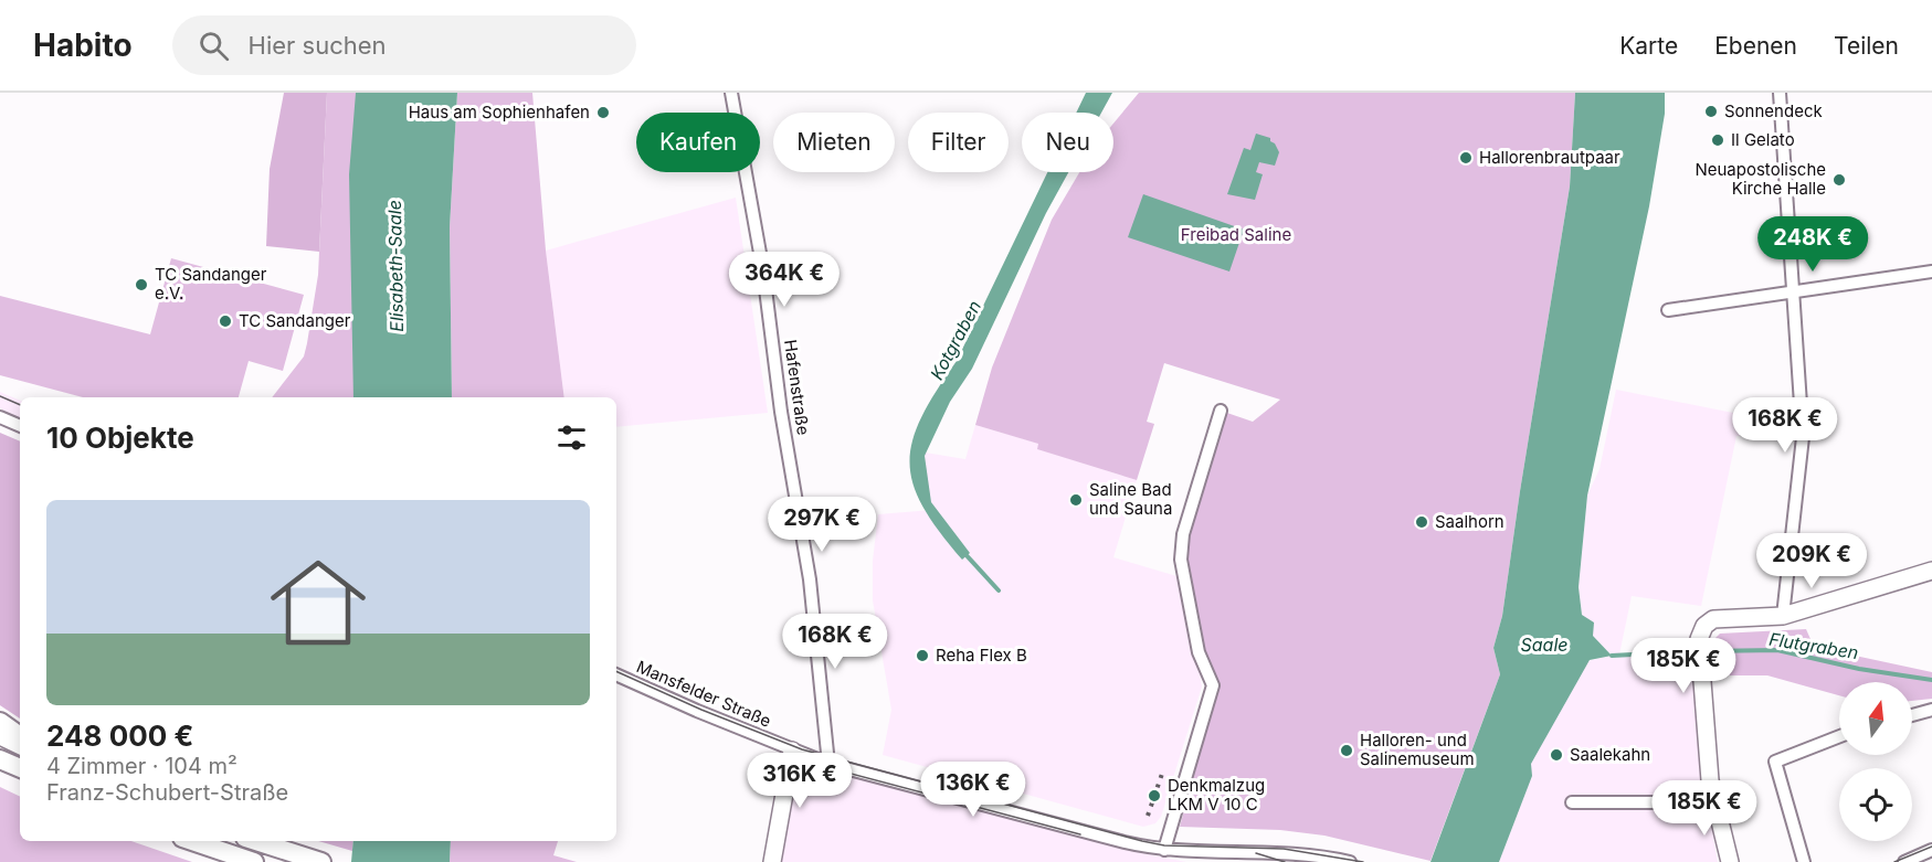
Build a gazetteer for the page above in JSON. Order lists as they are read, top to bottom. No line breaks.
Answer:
{"streets":{"street":["Hafenstraße","Mansfelder Straße"]},"crossings":[["Hafenstraße","Mansfelder Straße"]],"water":["Elisabeth-Saale","Kotgraben","Saale","Flutgraben"],"parks":["Freibad Saline"],"places":["Sonnendeck","Haus am Sophienhafen","Il Gelato","Hallorenbrautpaar","Neuapostolische Kirche Halle","TC Sandanger e.V.","TC Sandanger","Saline Bad und Sauna","Saalhorn","Reha Flex B","Halloren- und Salinemuseum","Saalekahn","Denkmalzug LKM V 10 C"],"north":"top","page":{"header":"Habito","search":"Hier suchen","nav":["Karte","Ebenen","Teilen"],"chip":["Kaufen","Mieten","Filter","Neu"],"price":["248K €","364K €","168K €","297K €","209K €","168K €","185K €","316K €","136K €","185K €"],"heading":"10 Objekte","list":[{"name":"248 000 €","note":"4 Zimmer · 104 m² · Franz-Schubert-Straße"}]}}
